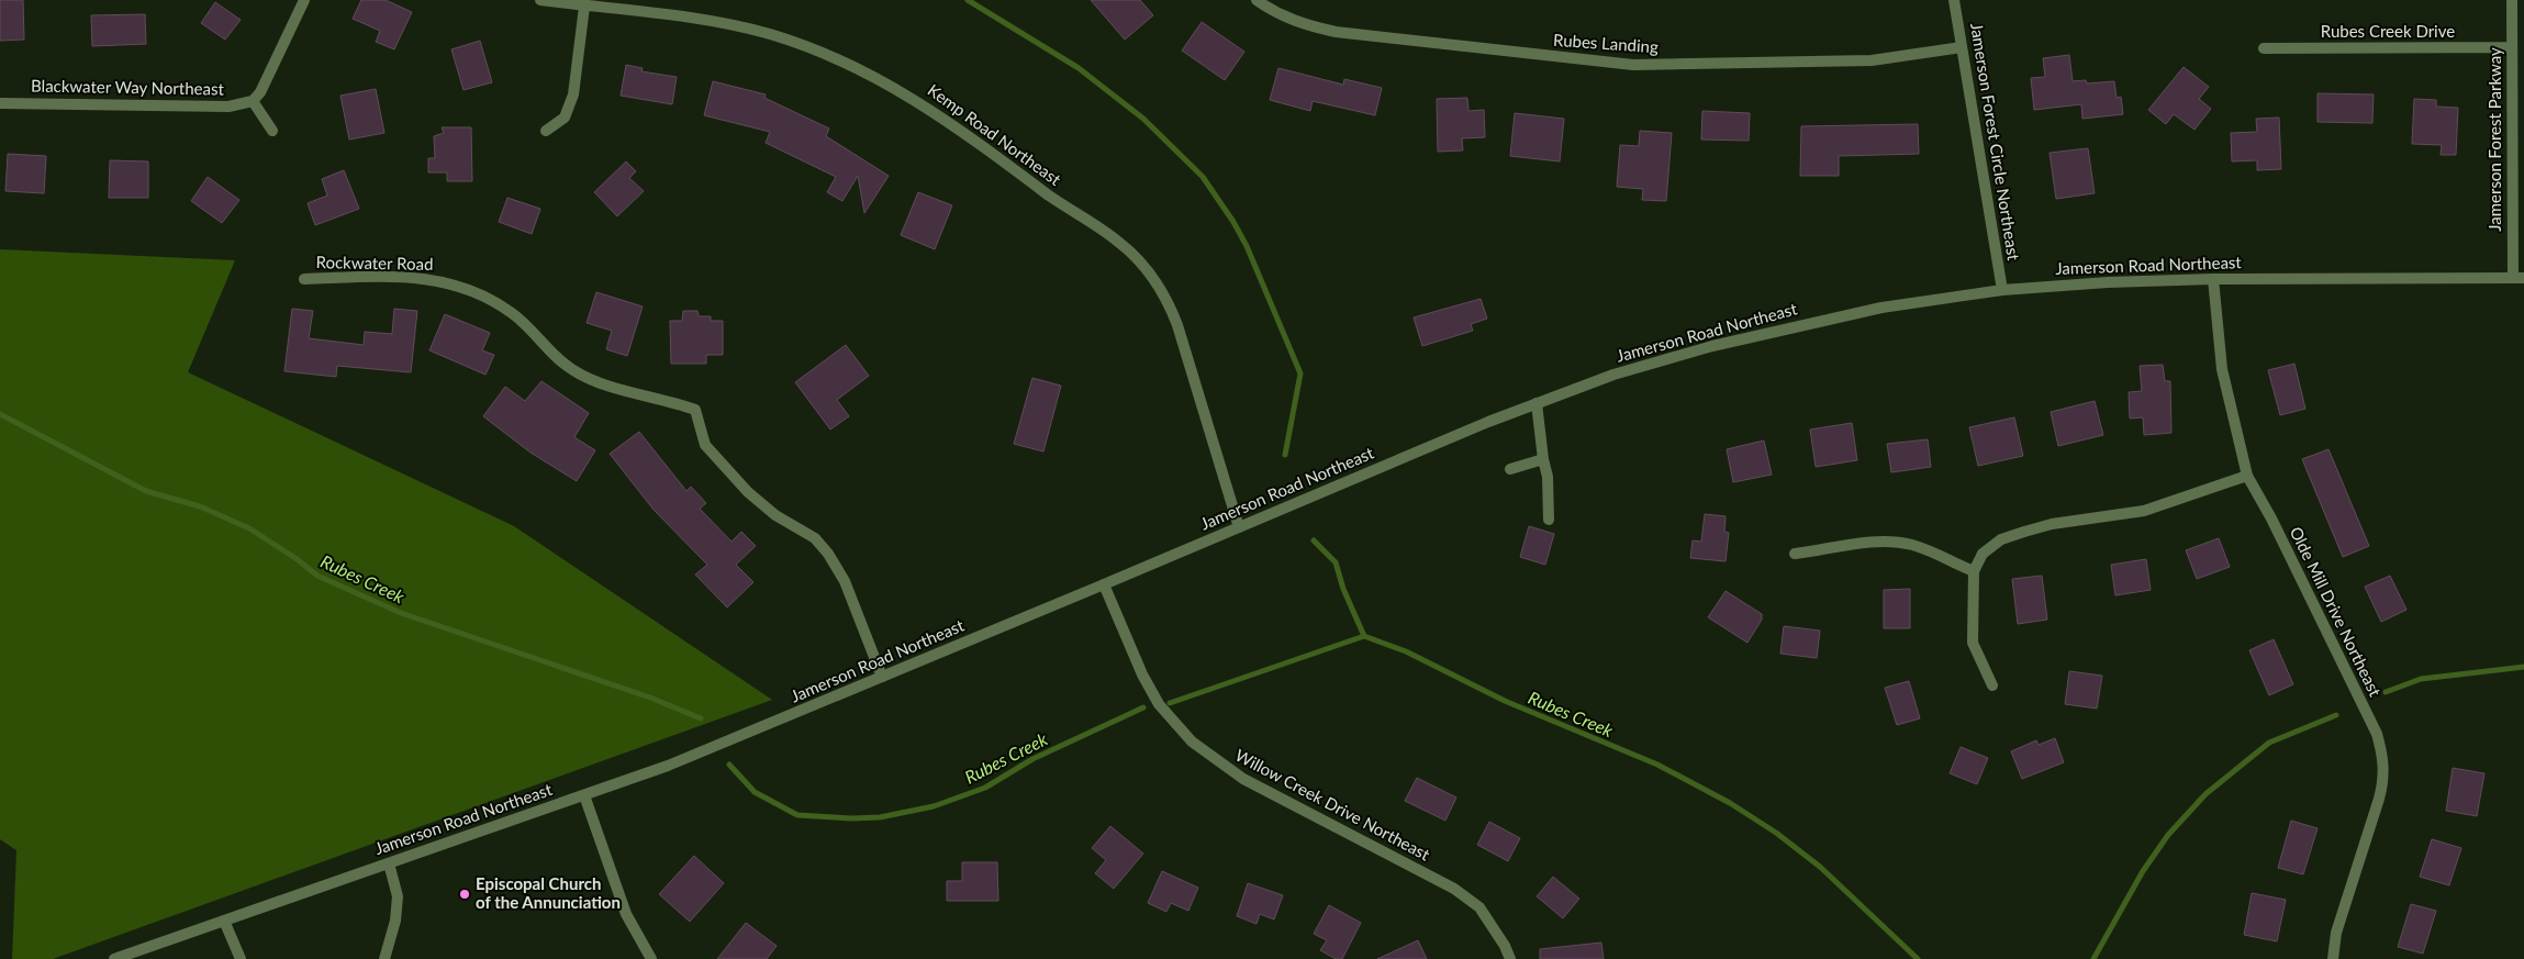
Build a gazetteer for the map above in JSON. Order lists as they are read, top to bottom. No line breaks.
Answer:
{"streets":{"street":["Rubes Creek Drive","Rubes Landing","Blackwater Way Northeast","Kemp Road Northeast","Jamerson Forest Parkway","Jamerson Forest Circle Northeast","Rockwater Road","Jamerson Road Northeast","Olde Mill Drive Northeast","Willow Creek Drive Northeast"]},"crossings":[["Rubes Creek Drive","Jamerson Forest Parkway"],["Rubes Landing","Jamerson Forest Circle Northeast"],["Kemp Road Northeast","Jamerson Road Northeast"],["Jamerson Forest Parkway","Jamerson Road Northeast"],["Jamerson Forest Circle Northeast","Jamerson Road Northeast"],["Rockwater Road","Jamerson Road Northeast"],["Jamerson Road Northeast","Olde Mill Drive Northeast"],["Jamerson Road Northeast","Willow Creek Drive Northeast"]],"water":["Rubes Creek"],"places":["Episcopal Church of the Annunciation"]}
